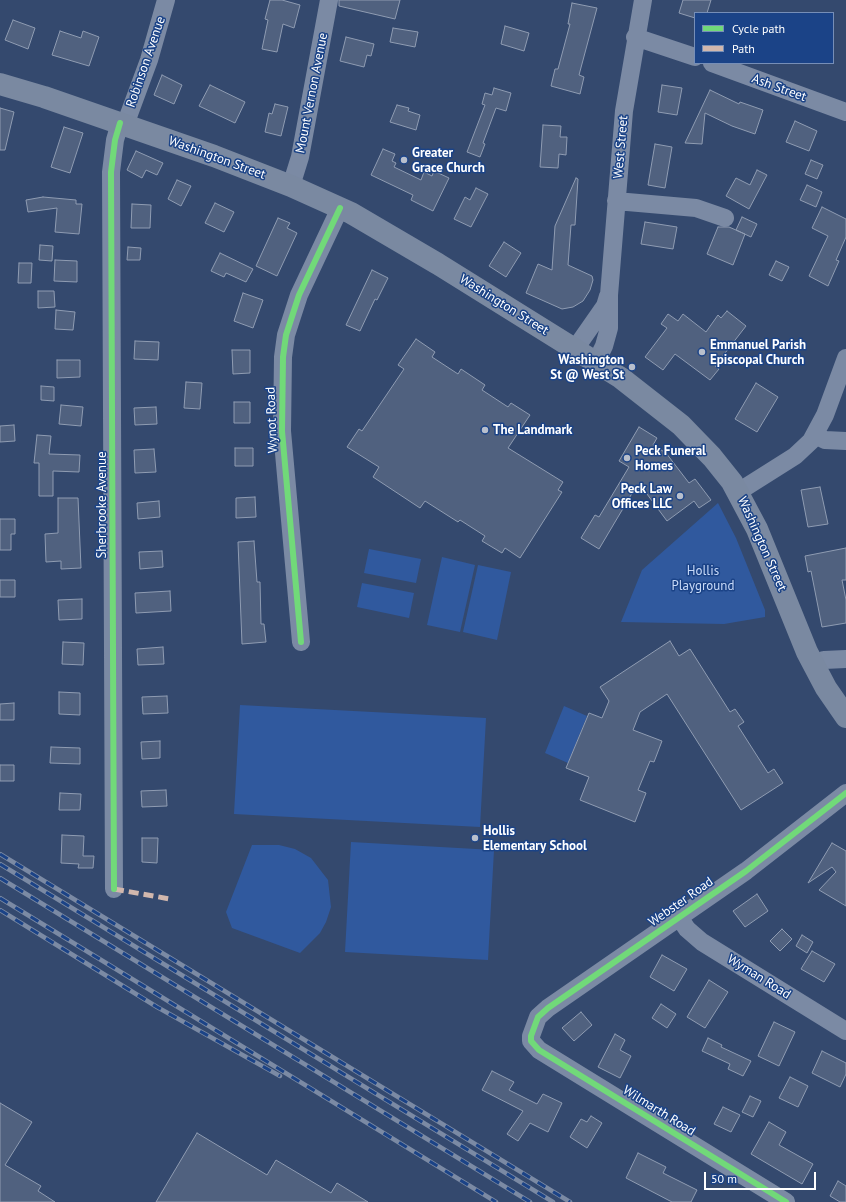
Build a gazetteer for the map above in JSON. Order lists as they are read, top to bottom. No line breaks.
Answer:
{"streets":{"main road":["Washington Street"],"street":["Robinson Avenue","Ash Street","Mount Vernon Avenue","West Street","Wynot Road","Sherbrooke Avenue","Webster Road","Wyman Road","Wilmarth Road"]},"crossings":[["Robinson Avenue","Washington Street"],["Robinson Avenue","Sherbrooke Avenue"],["Mount Vernon Avenue","Washington Street"],["West Street","Washington Street"],["Washington Street","Wynot Road"],["Washington Street","Sherbrooke Avenue"],["Webster Road","Wyman Road"],["Webster Road","Wilmarth Road"]],"parks":["Hollis Playground"],"places":["Greater Grace Church","Emmanuel Parish Episcopal Church","Washington St @ West St","The Landmark","Peck Funeral Homes","Peck Law Offices LLC","Hollis Elementary School"],"legend":["Cycle path","Path"],"scale_bar":"50 m"}
